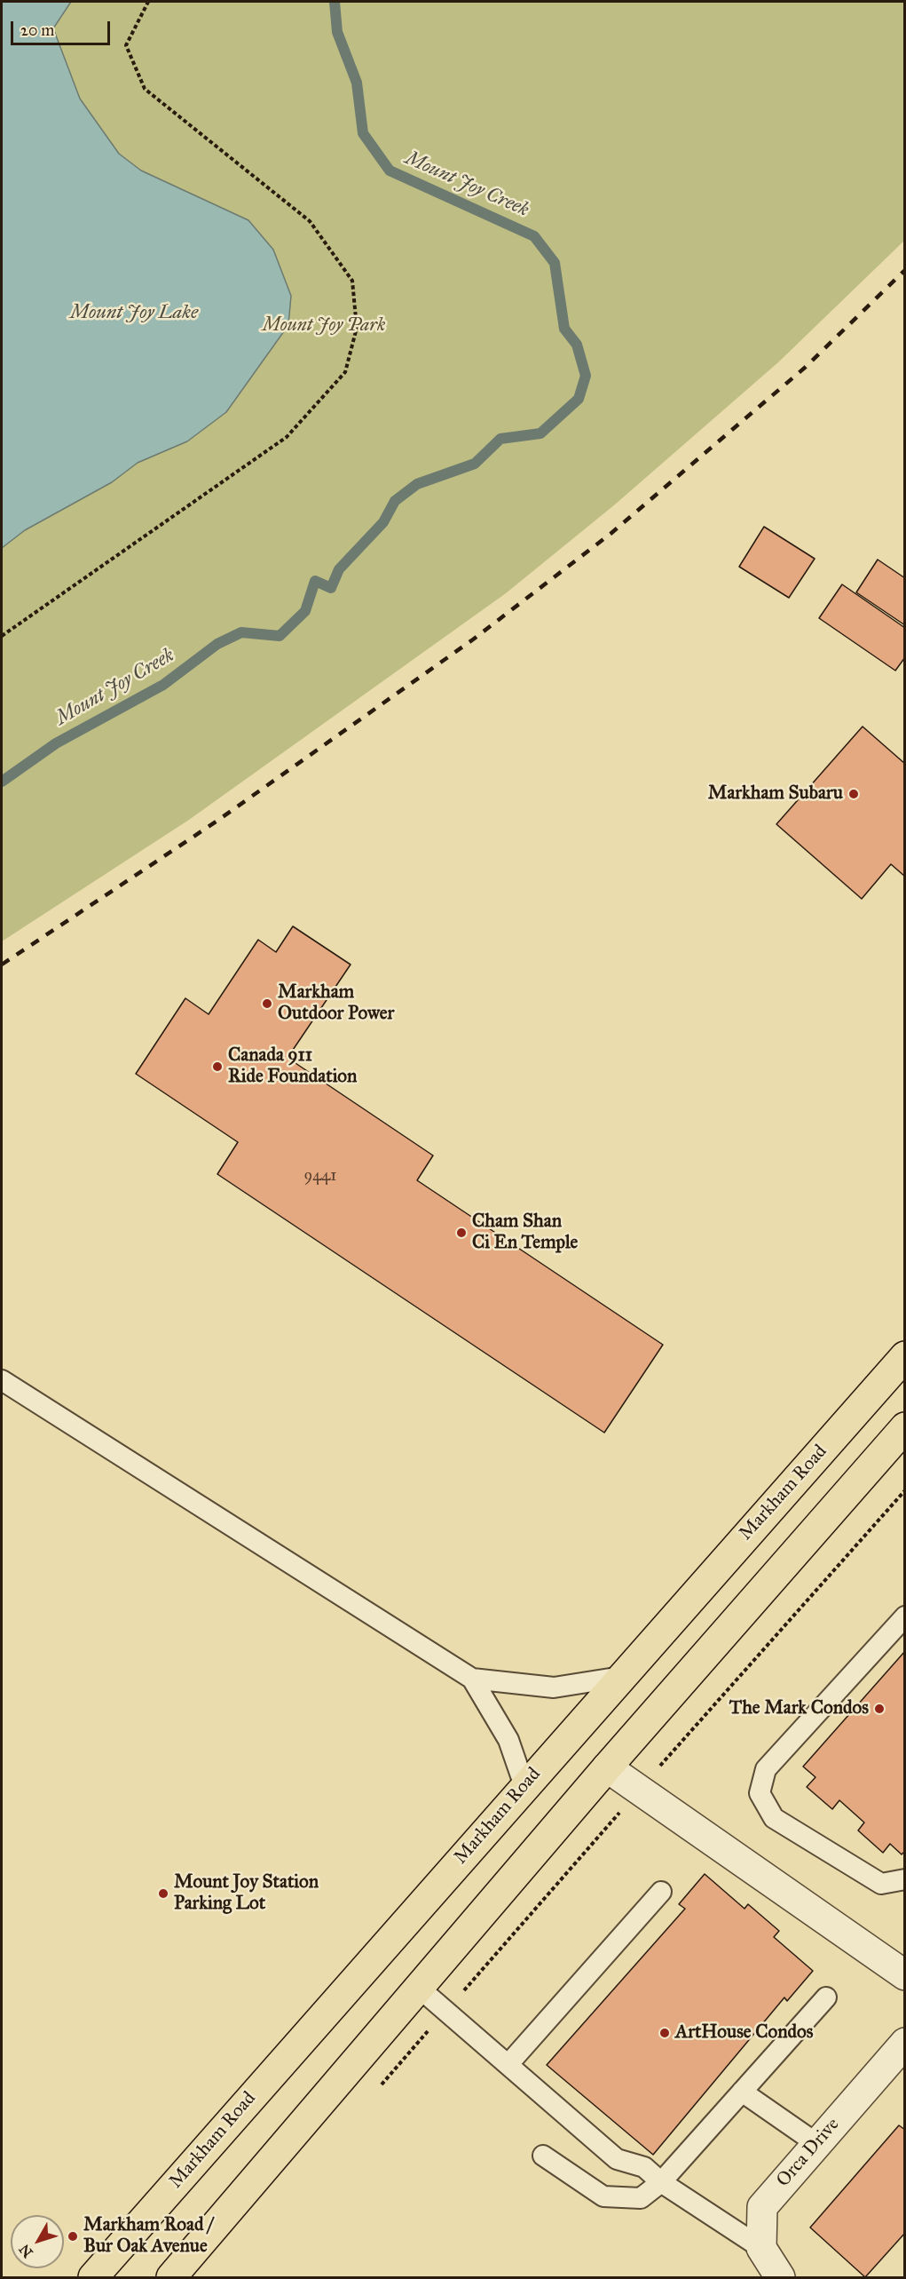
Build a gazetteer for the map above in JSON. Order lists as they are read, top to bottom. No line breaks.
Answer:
{"streets":{"main road":["Markham Road"],"street":["Orca Drive"]},"water":["Mount Joy Creek","Mount Joy Lake"],"parks":["Mount Joy Park"],"places":["Markham Subaru","Markham Outdoor Power","Canada 911 Ride Foundation","Cham Shan Ci En Temple","The Mark Condos","Mount Joy Station Parking Lot","ArtHouse Condos","Markham Road / Bur Oak Avenue"],"house_numbers":["9441"],"scale_bar":"20 m","north":"bottom left"}
